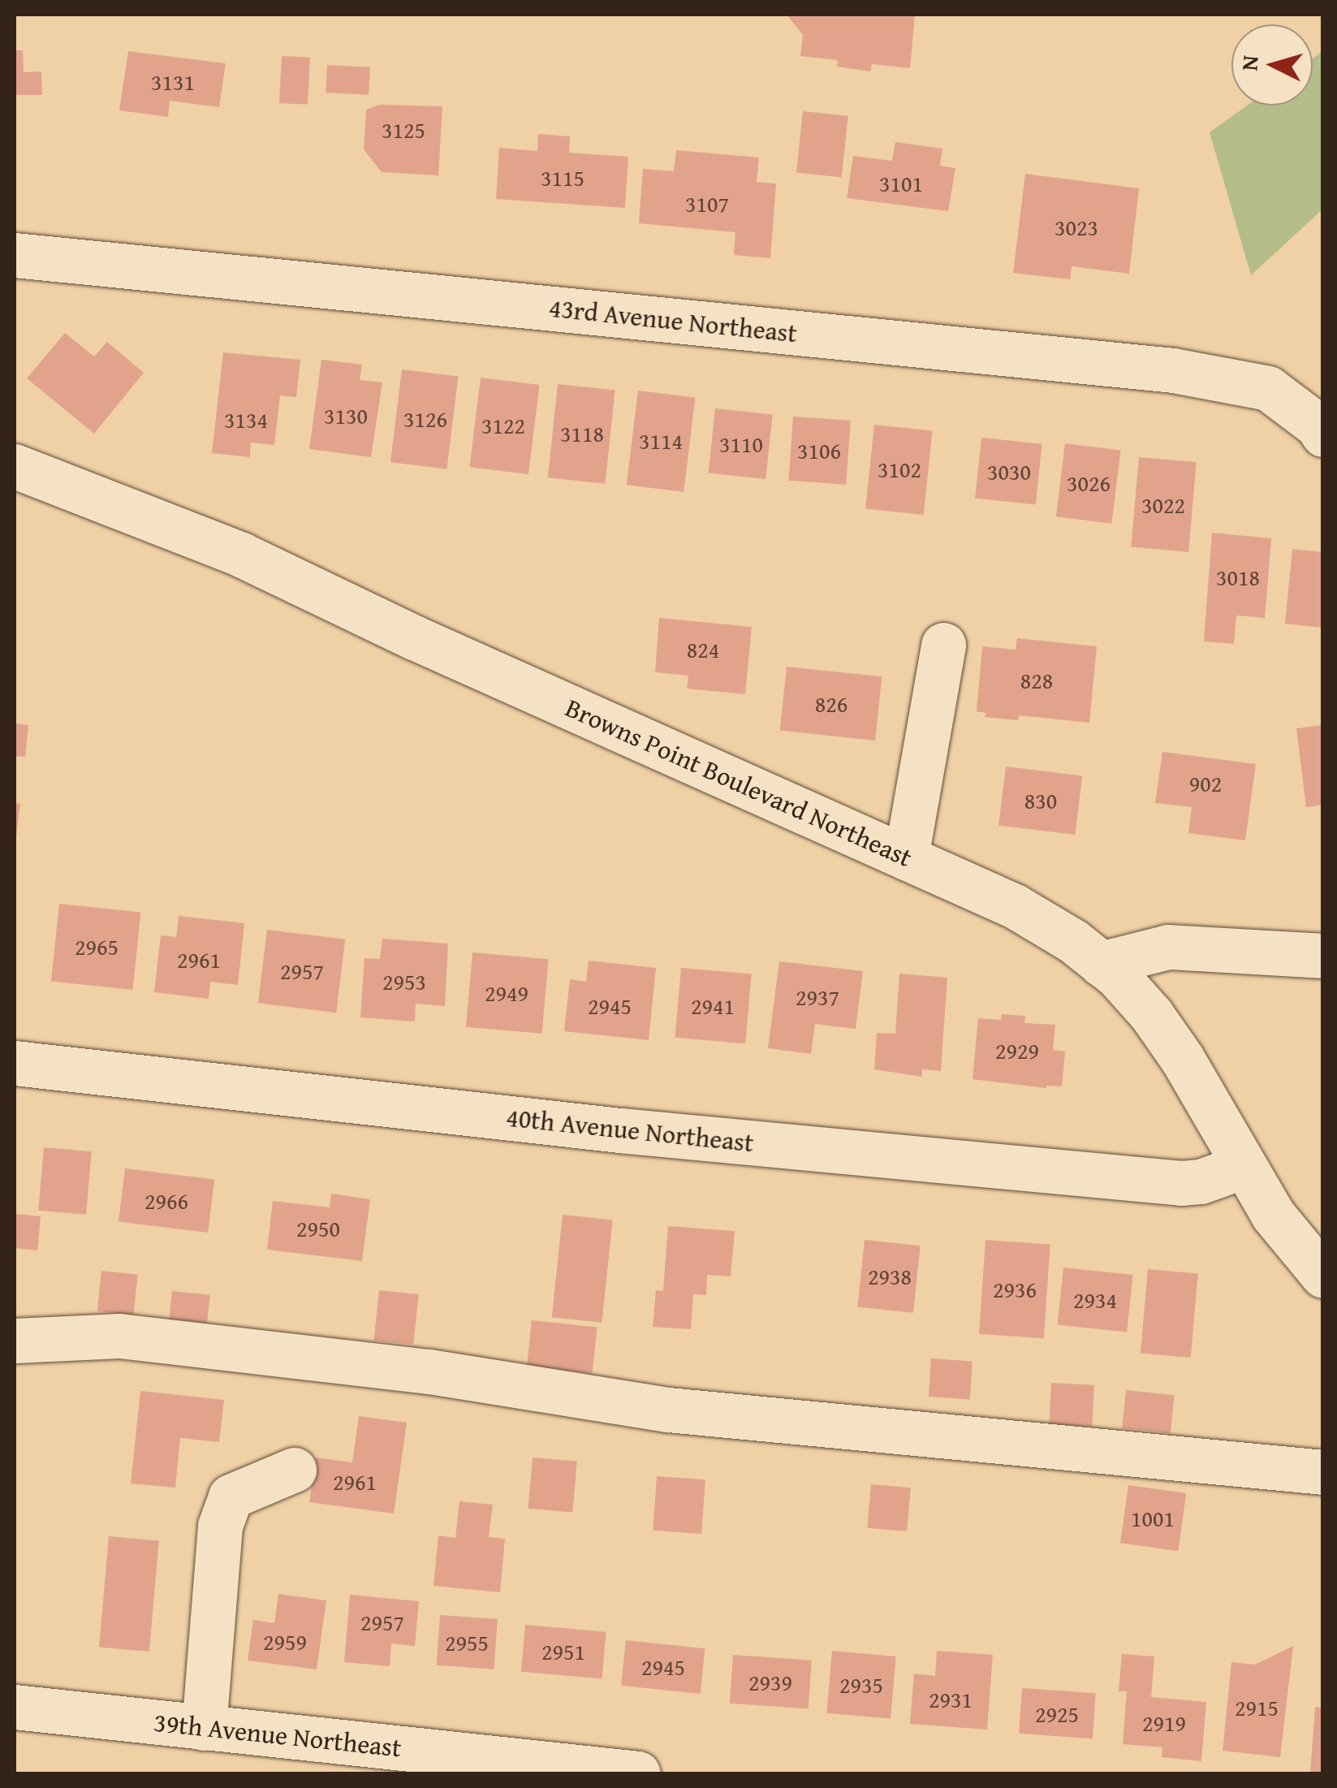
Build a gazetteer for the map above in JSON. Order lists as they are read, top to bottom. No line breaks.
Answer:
{"streets":{"street":["43rd Avenue Northeast","Browns Point Boulevard Northeast","40th Avenue Northeast","39th Avenue Northeast"]},"crossings":[["Browns Point Boulevard Northeast","40th Avenue Northeast"]],"house_numbers":["3131","3125","3115","3101","3107","3023","3130","3126","3134","3122","3118","3114","3110","3106","3102","3030","3026","3022","3018","824","828","826","902","830","2965","2961","2957","2953","2949","2937","2945","2941","2929","2966","2950","2938","2936","2934","2961","1001","2957","2959","2955","2951","2945","2939","2935","2931","2915","2925","2919"],"north":"left"}
